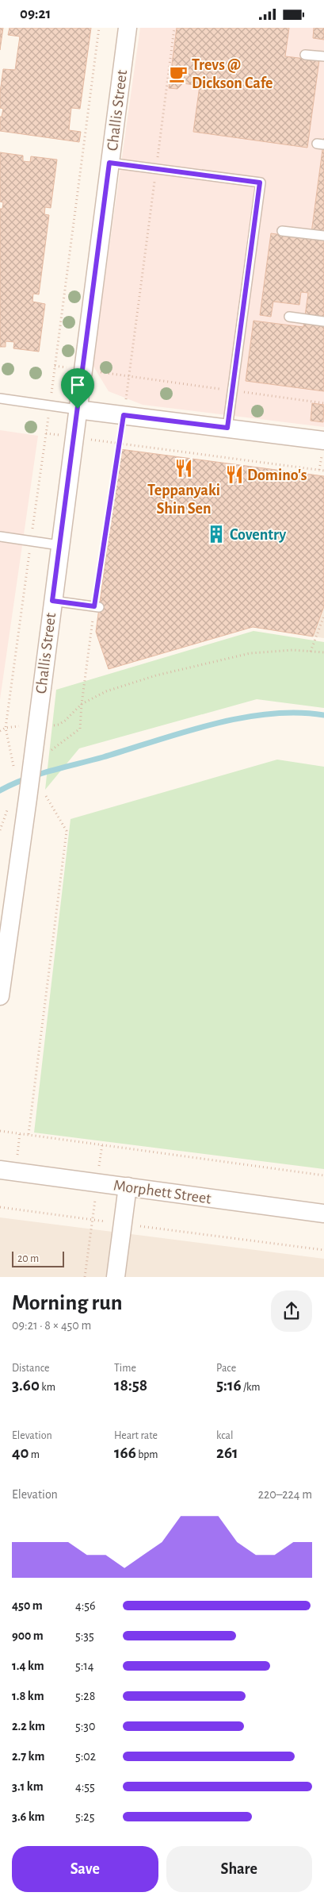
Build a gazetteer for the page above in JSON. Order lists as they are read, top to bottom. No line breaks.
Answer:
{"streets":{"street":["Challis Street","Morphett Street"]},"places":{"cafe":["Trevs @ Dickson Cafe"],"restaurant":["Teppanyaki Shin Sen","Domino's"],"building":["Coventry"]},"scale_bar":"20 m","page":{"status":"09:21","scale":"20 m","heading":["Morning run","09:21 · 8 × 450 m"],"stats":[["Distance","3.60 km"],["Time","18:58"],["Pace","5:16 /km"],["Elevation","40 m"],["Heart rate","166 bpm"],["kcal","261"]],"chart":["Elevation","220–224 m"],"list":[{"name":"450 m","note":"4:56"},{"name":"900 m","note":"5:35"},{"name":"1.4 km","note":"5:14"},{"name":"1.8 km","note":"5:28"},{"name":"2.2 km","note":"5:30"},{"name":"2.7 km","note":"5:02"},{"name":"3.1 km","note":"4:55"},{"name":"3.6 km","note":"5:25"}],"buttons":["Save","Share"]}}
